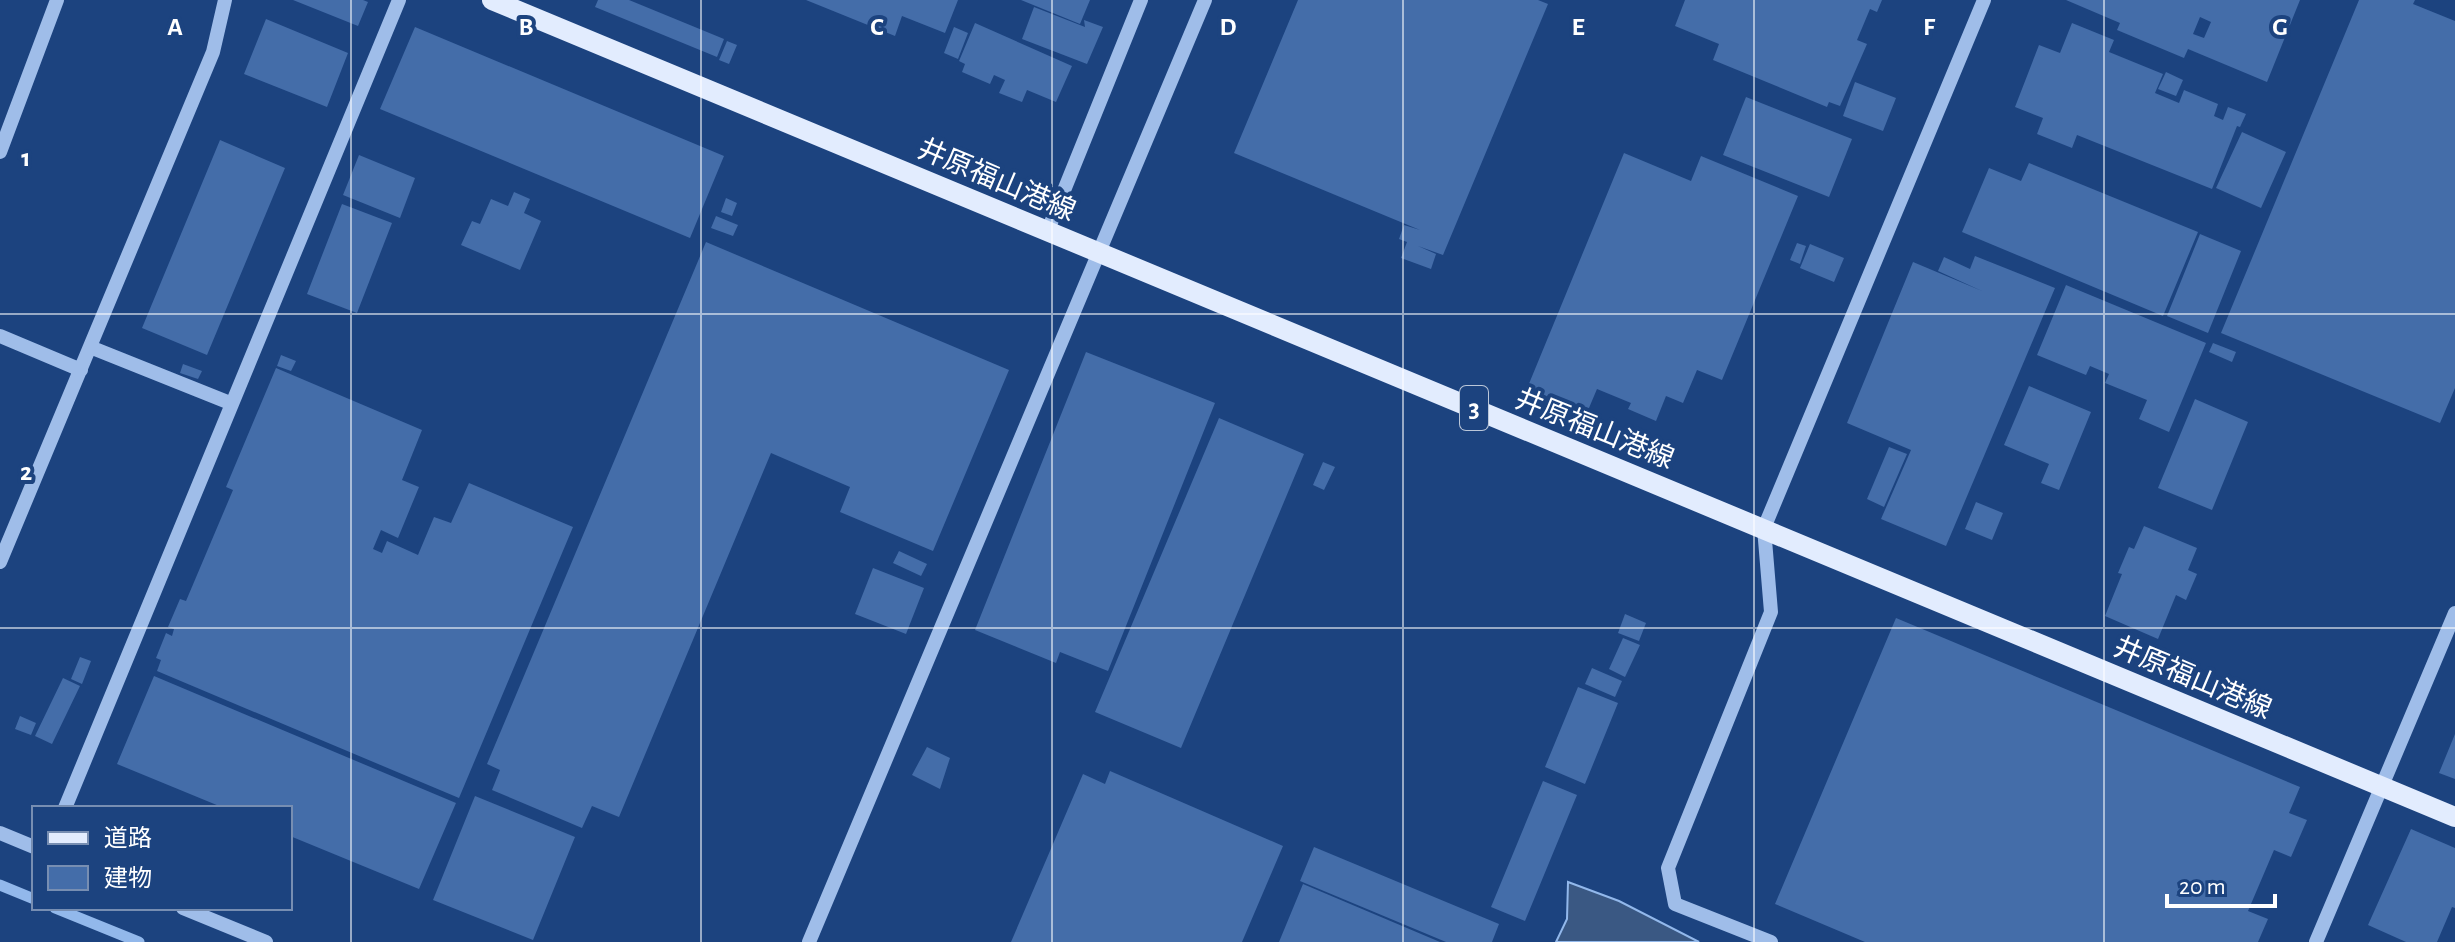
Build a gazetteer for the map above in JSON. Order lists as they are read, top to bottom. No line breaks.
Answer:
{"streets":{"main road":["井原福山港線","3"]},"legend":["道路","建物"],"scale_bar":"20 m","grid":{"columns":["A","B","C","D","E","F","G"],"rows":["1","2"]}}
